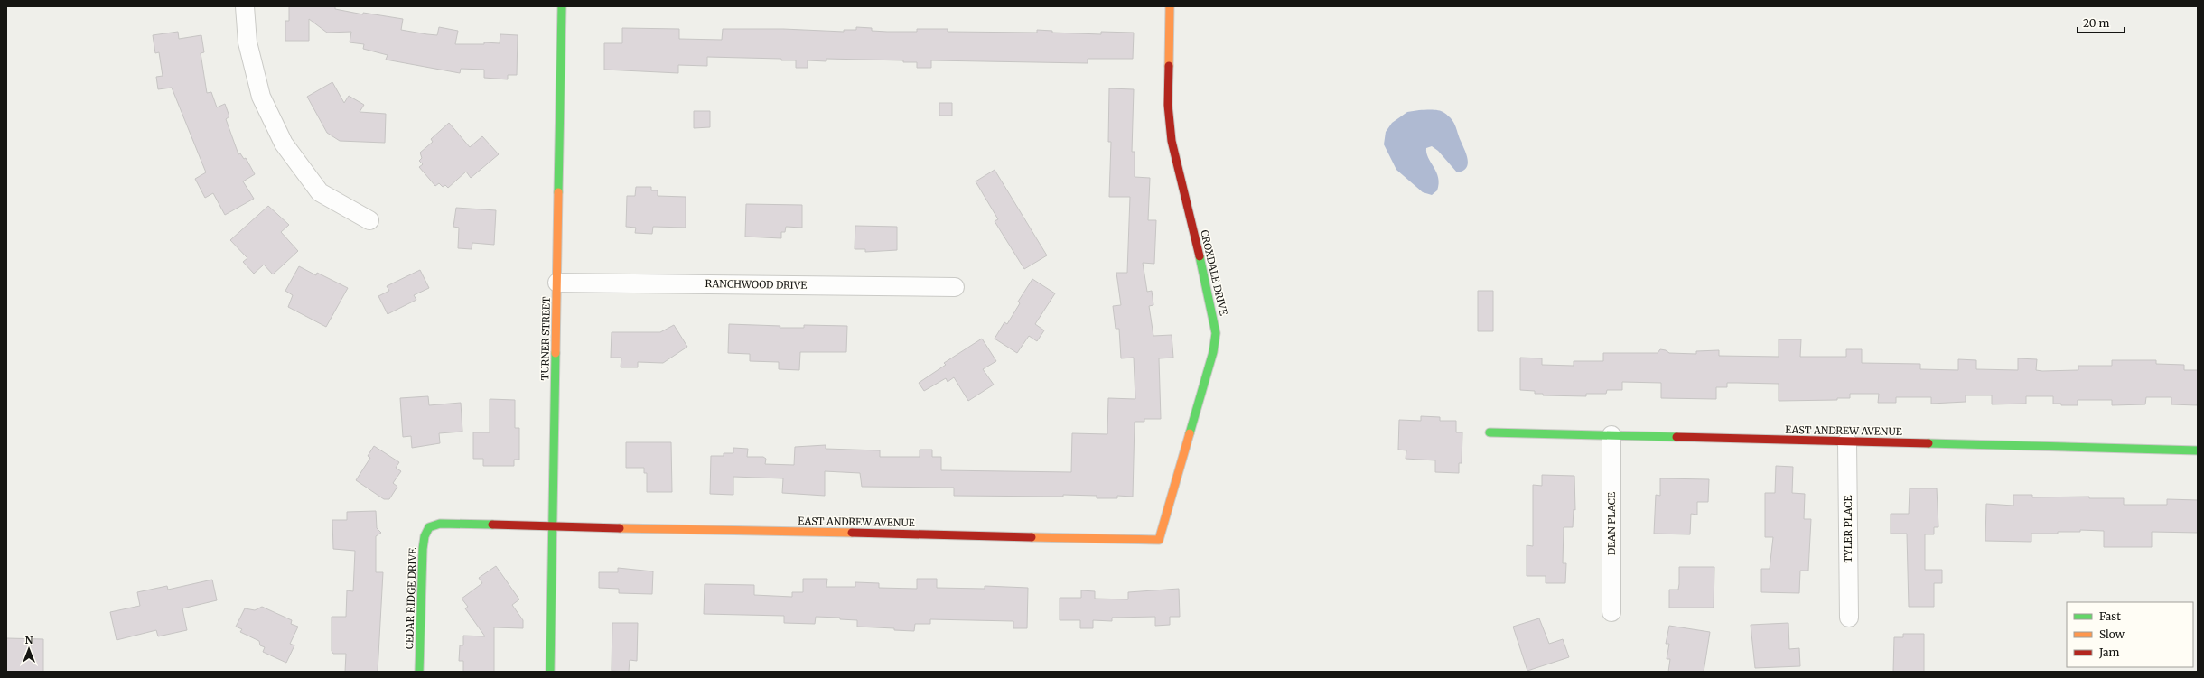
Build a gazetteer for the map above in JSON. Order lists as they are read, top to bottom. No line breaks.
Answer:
{"streets":{"street":["CROXDALE DRIVE","RANCHWOOD DRIVE","TURNER STREET","EAST ANDREW AVENUE","DEAN PLACE","TYLER PLACE","CEDAR RIDGE DRIVE"]},"crossings":[["CROXDALE DRIVE","EAST ANDREW AVENUE"],["RANCHWOOD DRIVE","TURNER STREET"],["TURNER STREET","EAST ANDREW AVENUE"],["EAST ANDREW AVENUE","DEAN PLACE"],["EAST ANDREW AVENUE","TYLER PLACE"],["EAST ANDREW AVENUE","CEDAR RIDGE DRIVE"]],"legend":["Fast","Slow","Jam"],"scale_bar":"20 m","north":"top"}
